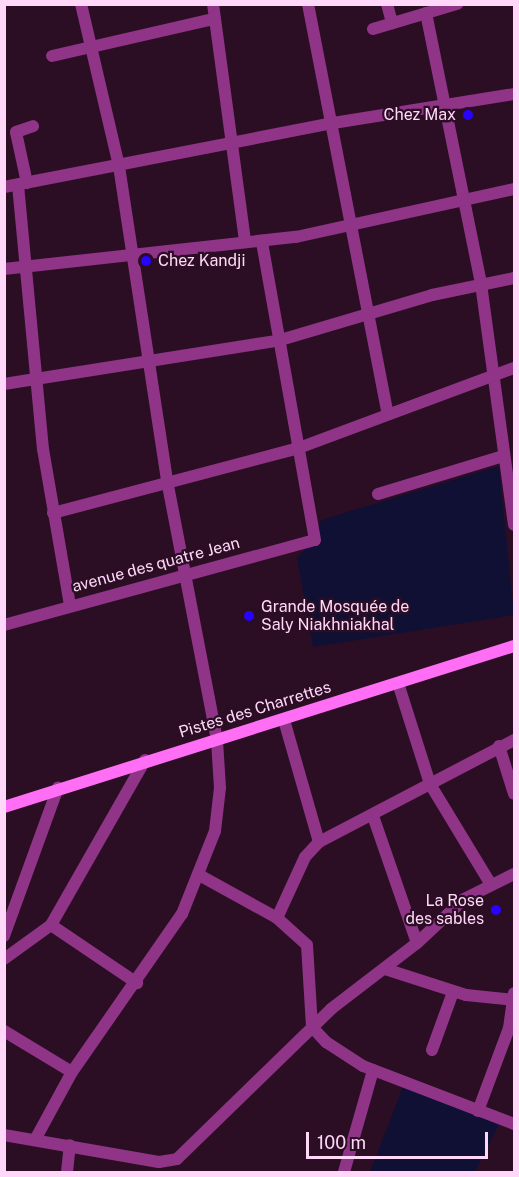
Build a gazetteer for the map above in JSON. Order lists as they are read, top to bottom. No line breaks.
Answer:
{"streets":{"main road":["Pistes des Charrettes"],"street":["avenue des quatre Jean"]},"places":["Chez Max","Chez Kandji","Grande Mosquée de Saly Niakhniakhal","La Rose des sables"],"scale_bar":"100 m"}
